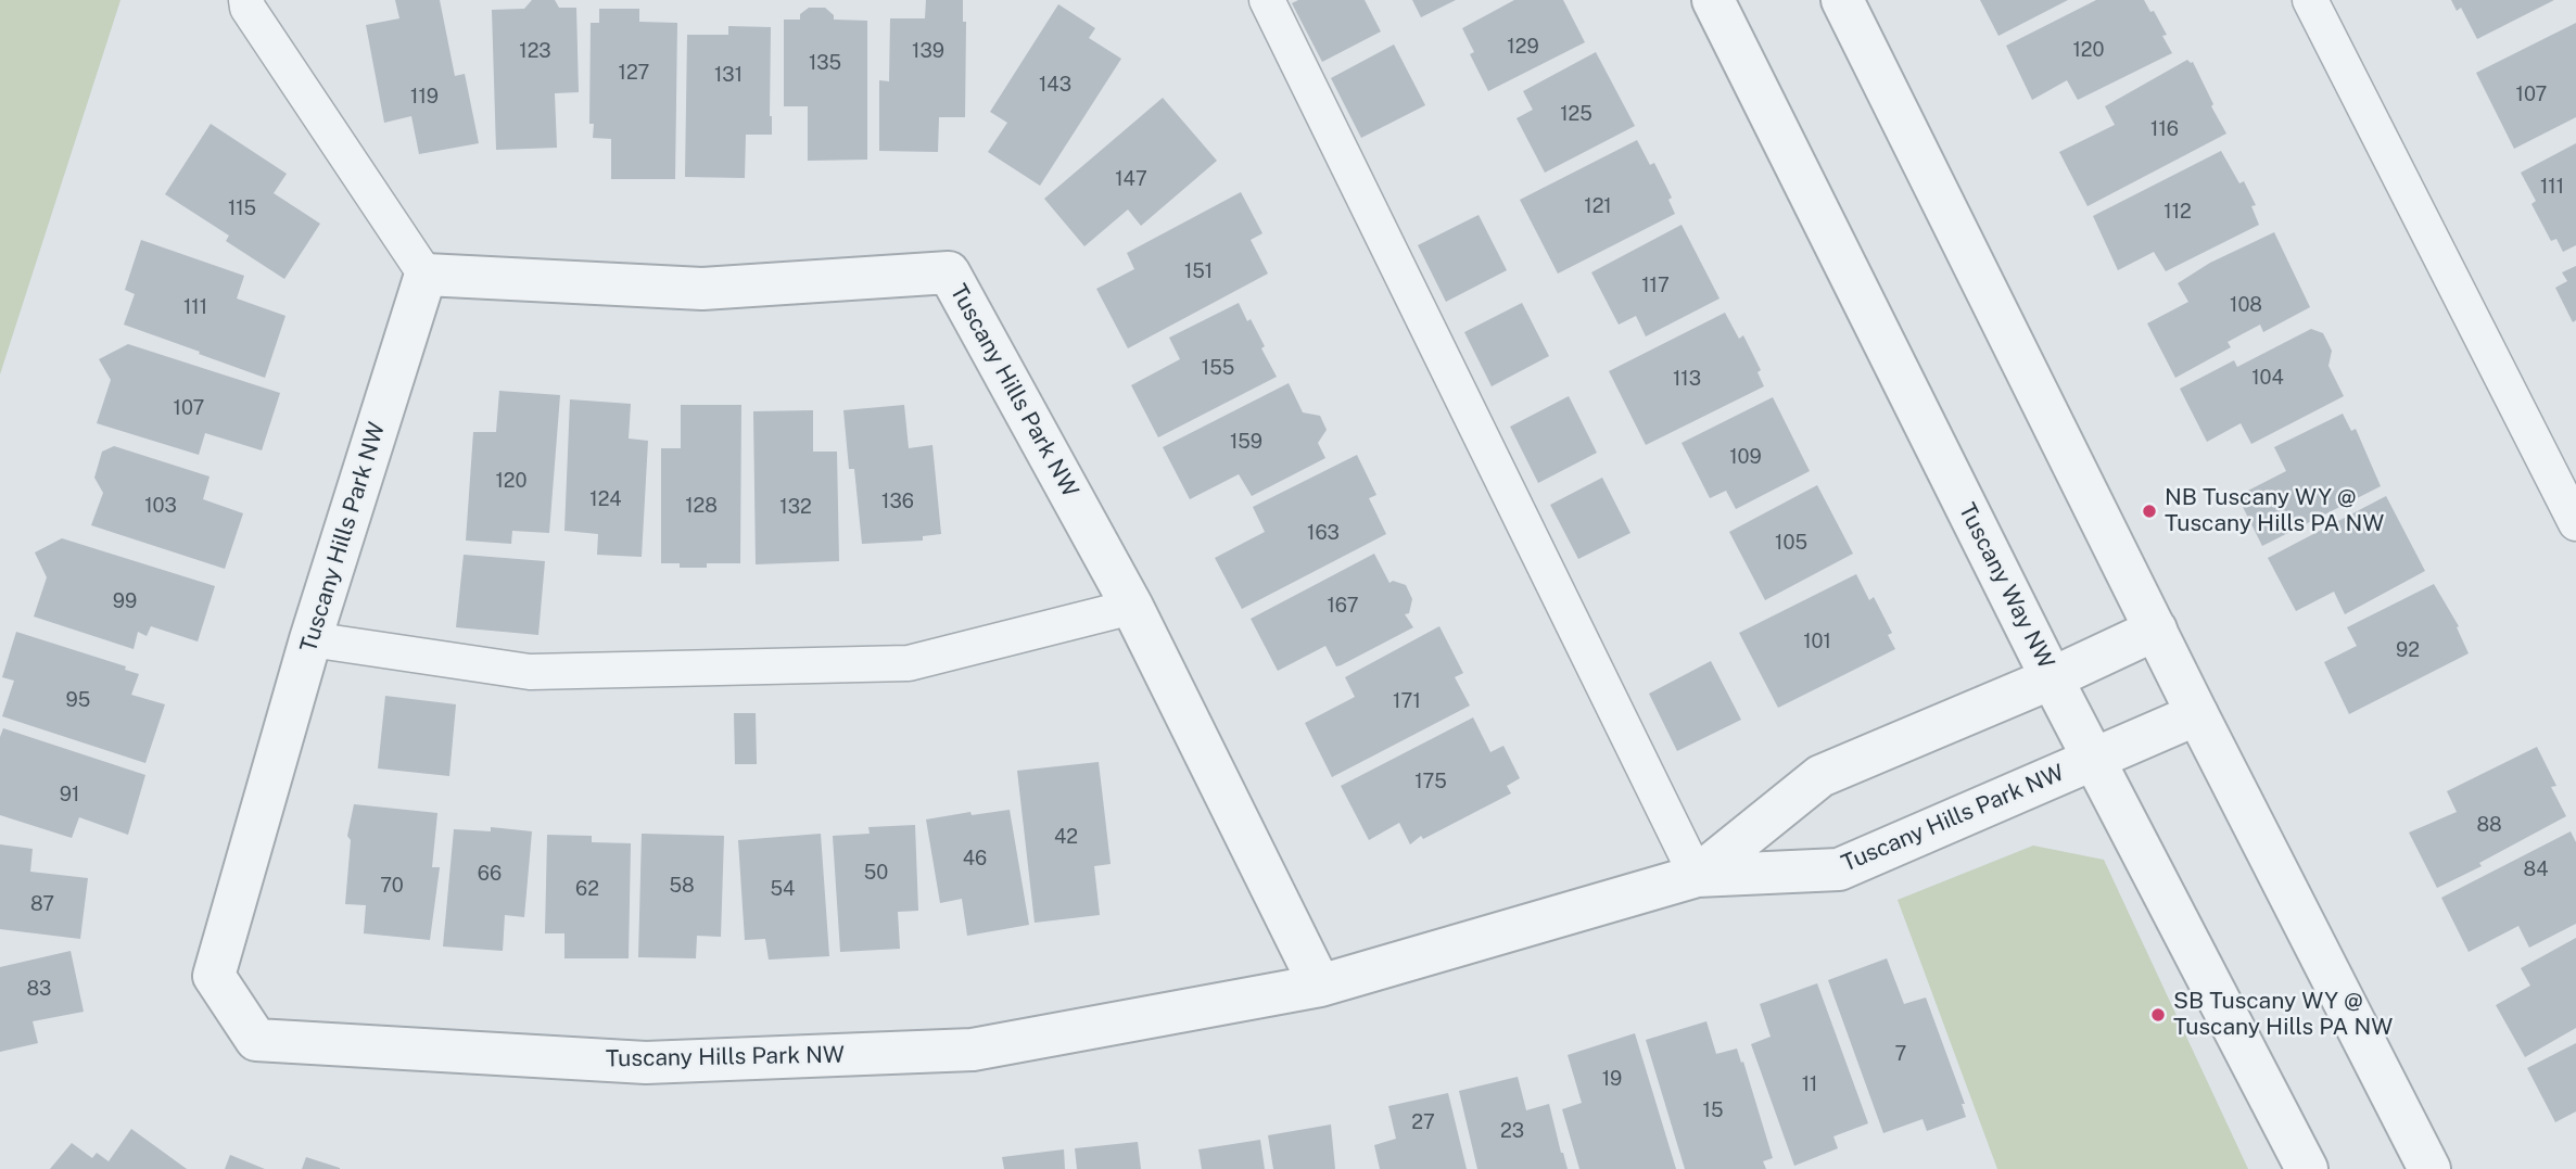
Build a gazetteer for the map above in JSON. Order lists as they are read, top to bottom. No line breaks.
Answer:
{"streets":{"street":["Tuscany Hills Park NW","Tuscany Way NW"]},"crossings":[["Tuscany Hills Park NW","Tuscany Way NW"]],"places":["NB Tuscany WY @ Tuscany Hills PA NW","SB Tuscany WY @ Tuscany Hills PA NW"],"house_numbers":["129","120","123","139","135","127","131","143","107","119","125","116","147","111","121","115","112","151","117","108","111","155","104","113","107","159","109","120","124","136","103","128","132","163","105","99","167","101","92","95","171","175","91","88","42","46","84","50","66","70","58","62","54","87","83","7","19","11","15","27","23"]}
